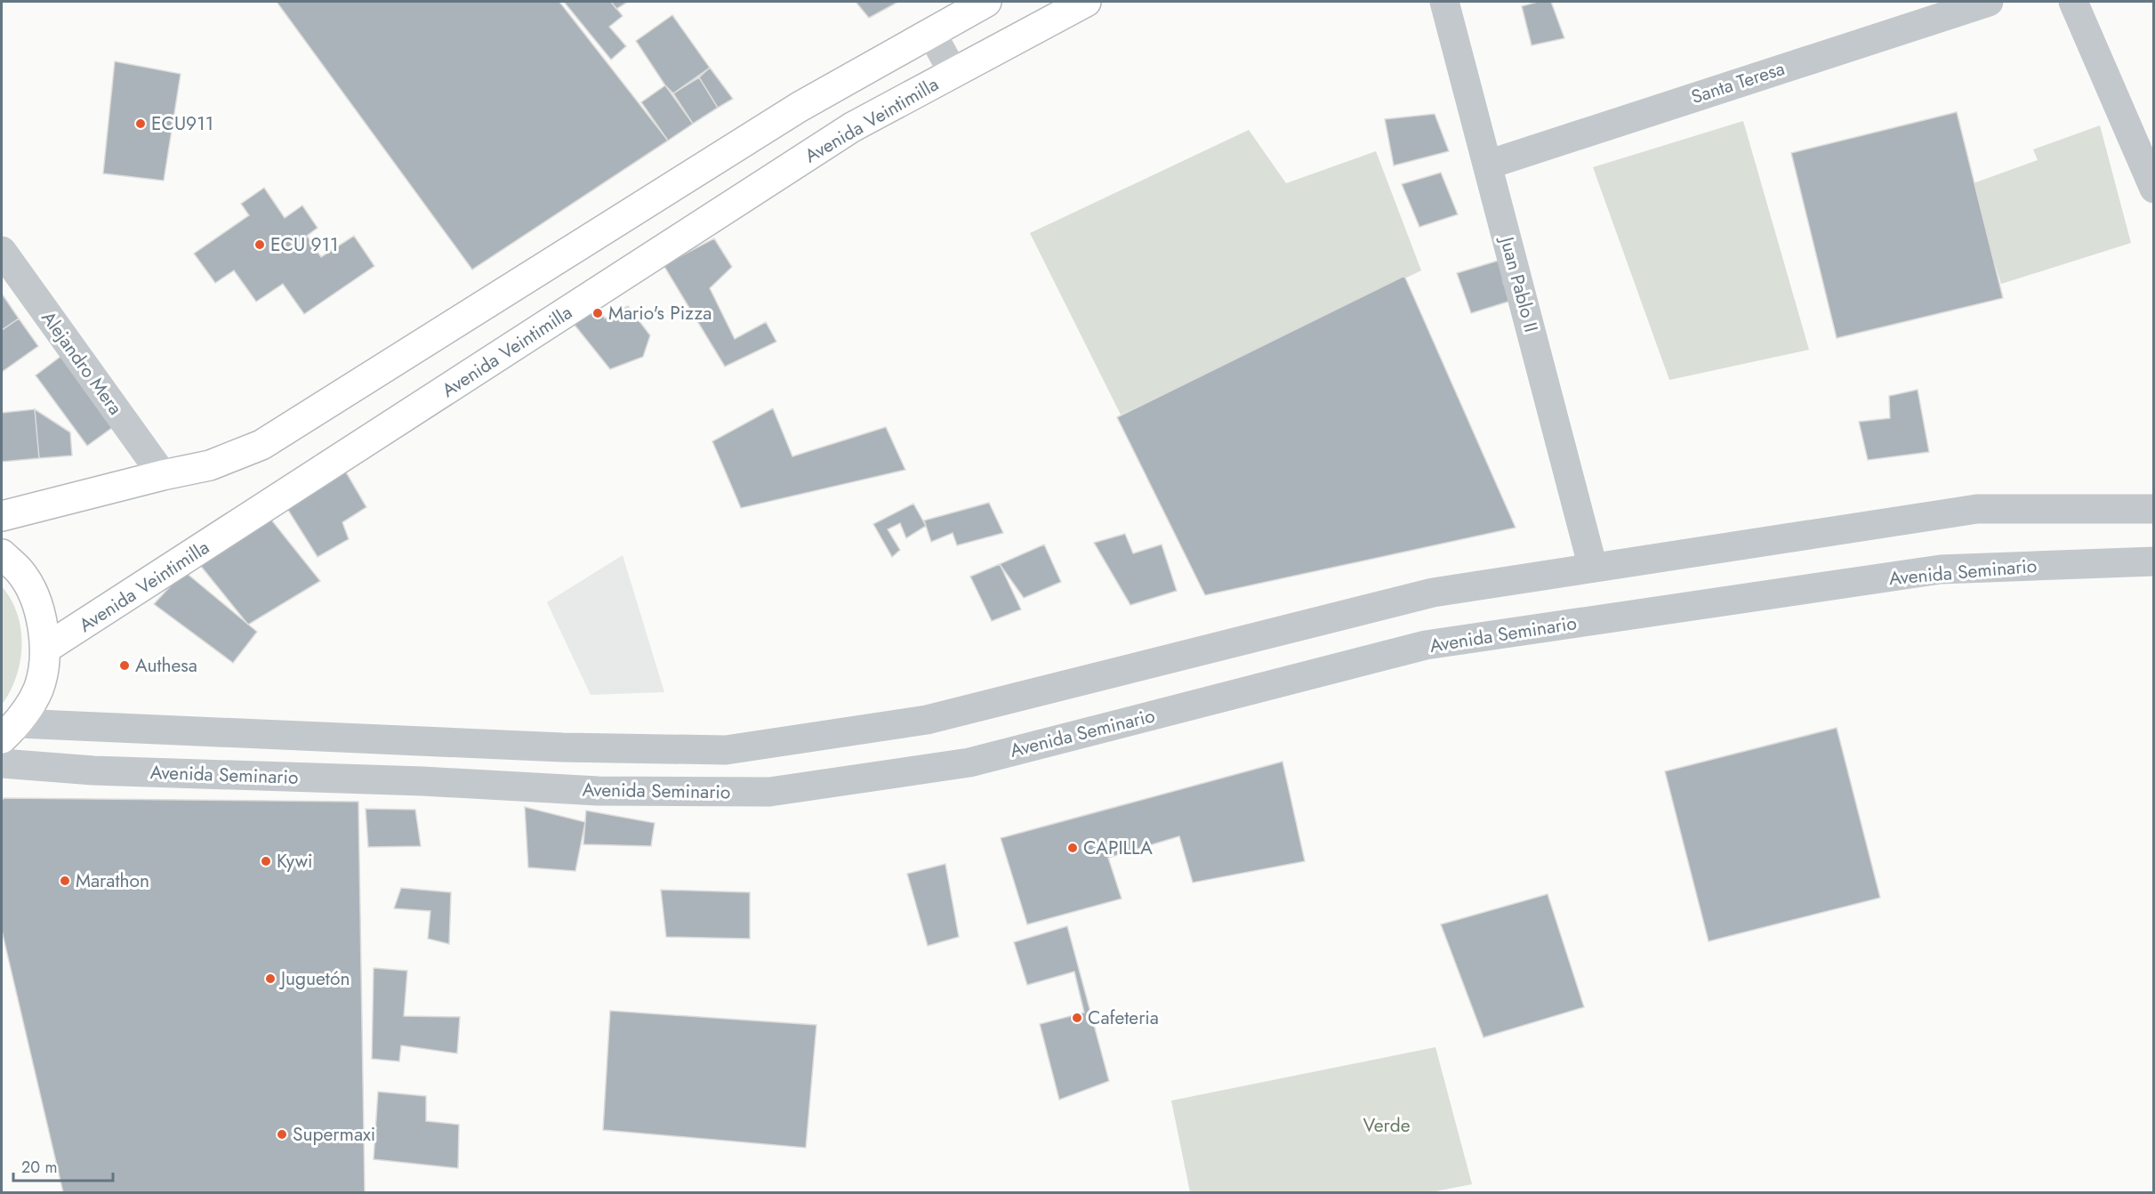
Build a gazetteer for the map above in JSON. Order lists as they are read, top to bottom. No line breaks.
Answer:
{"streets":{"main road":["Avenida Veintimilla"],"street":["Santa Teresa","Juan Pablo II","Alejandro Mera","Avenida Seminario"]},"crossings":[["Santa Teresa","Juan Pablo II"]],"parks":["Verde"],"places":["ECU911","ECU 911","Mario's Pizza","Authesa","CAPILLA","Kywi","Marathon","Juguetón","Cafeteria","Supermaxi"],"scale_bar":"20 m"}
